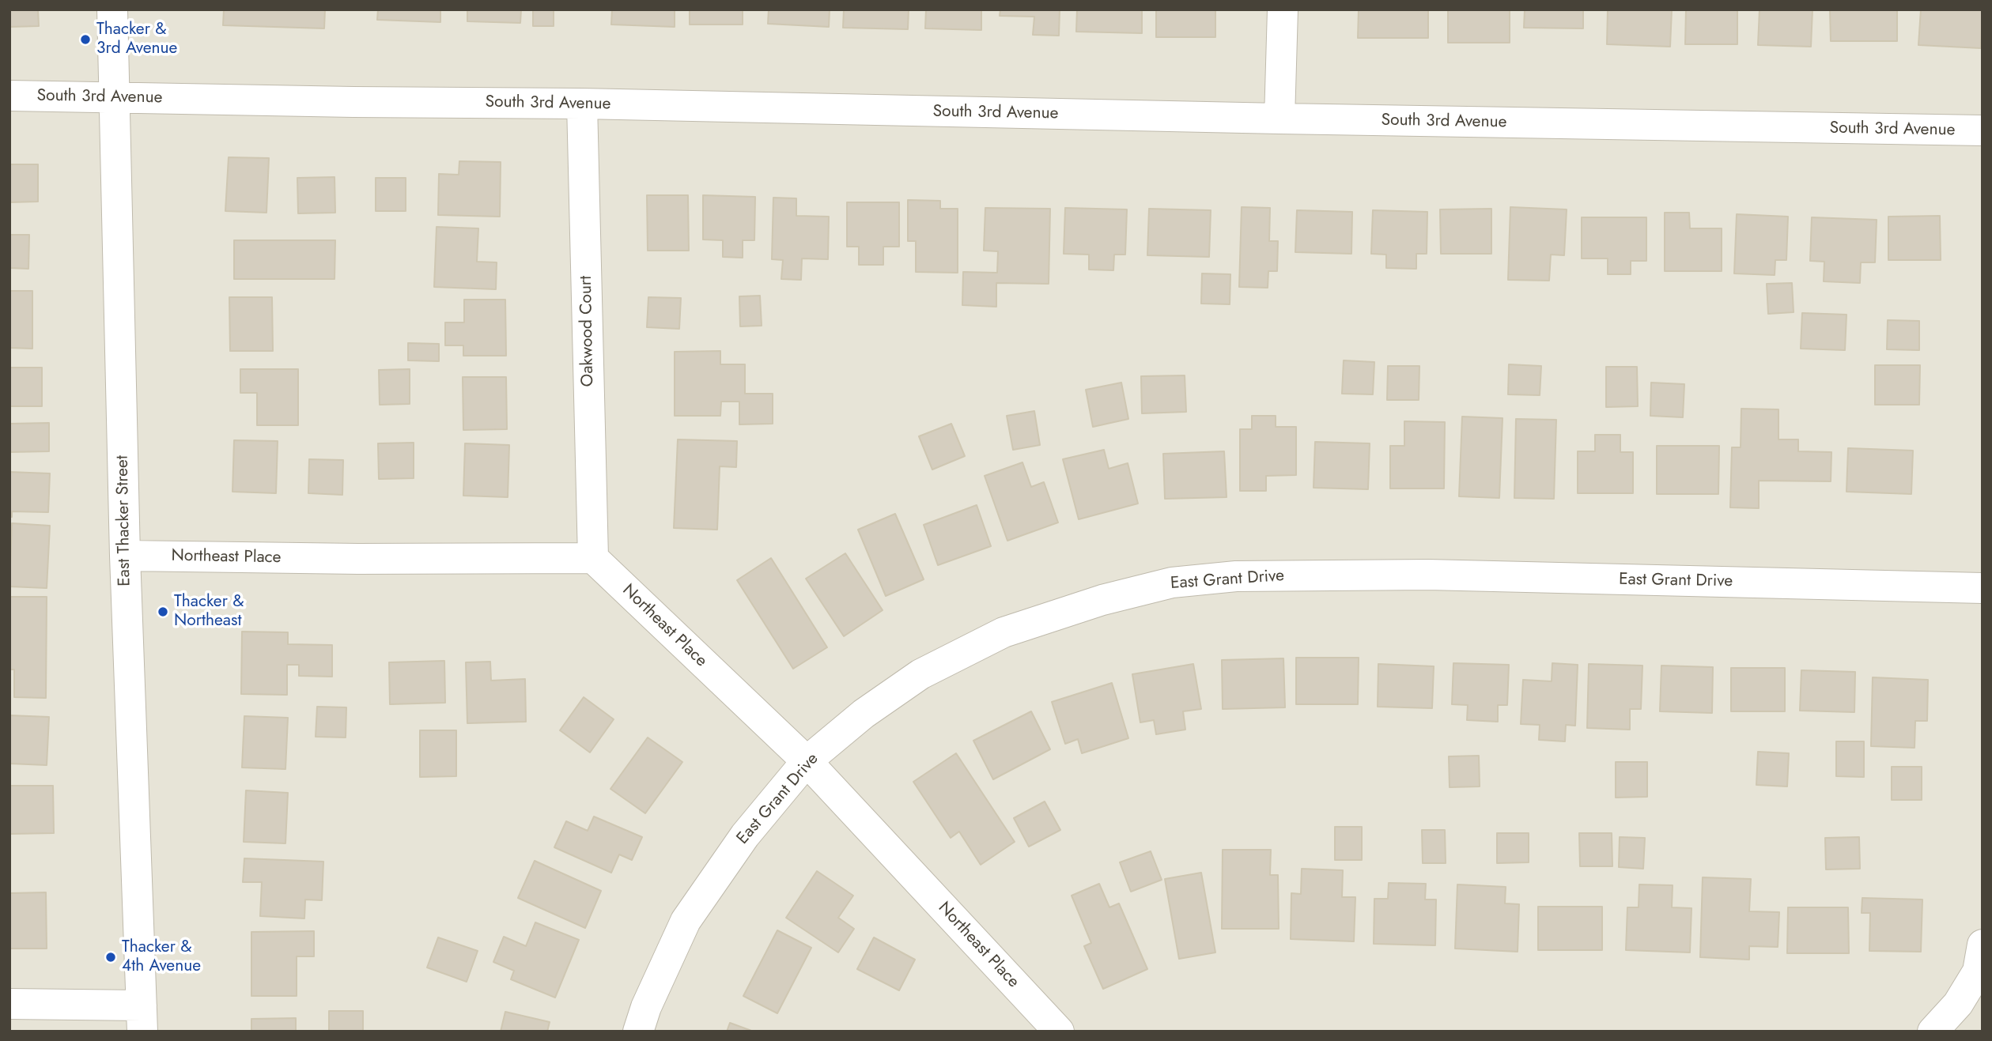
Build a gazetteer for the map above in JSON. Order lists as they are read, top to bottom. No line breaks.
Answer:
{"streets":{"street":["South 3rd Avenue","Oakwood Court","East Thacker Street","Northeast Place","East Grant Drive"]},"crossings":[["South 3rd Avenue","Oakwood Court"],["South 3rd Avenue","East Thacker Street"],["Oakwood Court","Northeast Place"],["East Thacker Street","Northeast Place"],["Northeast Place","East Grant Drive"]],"places":["Thacker & 3rd Avenue","Thacker & Northeast","Thacker & 4th Avenue"]}
